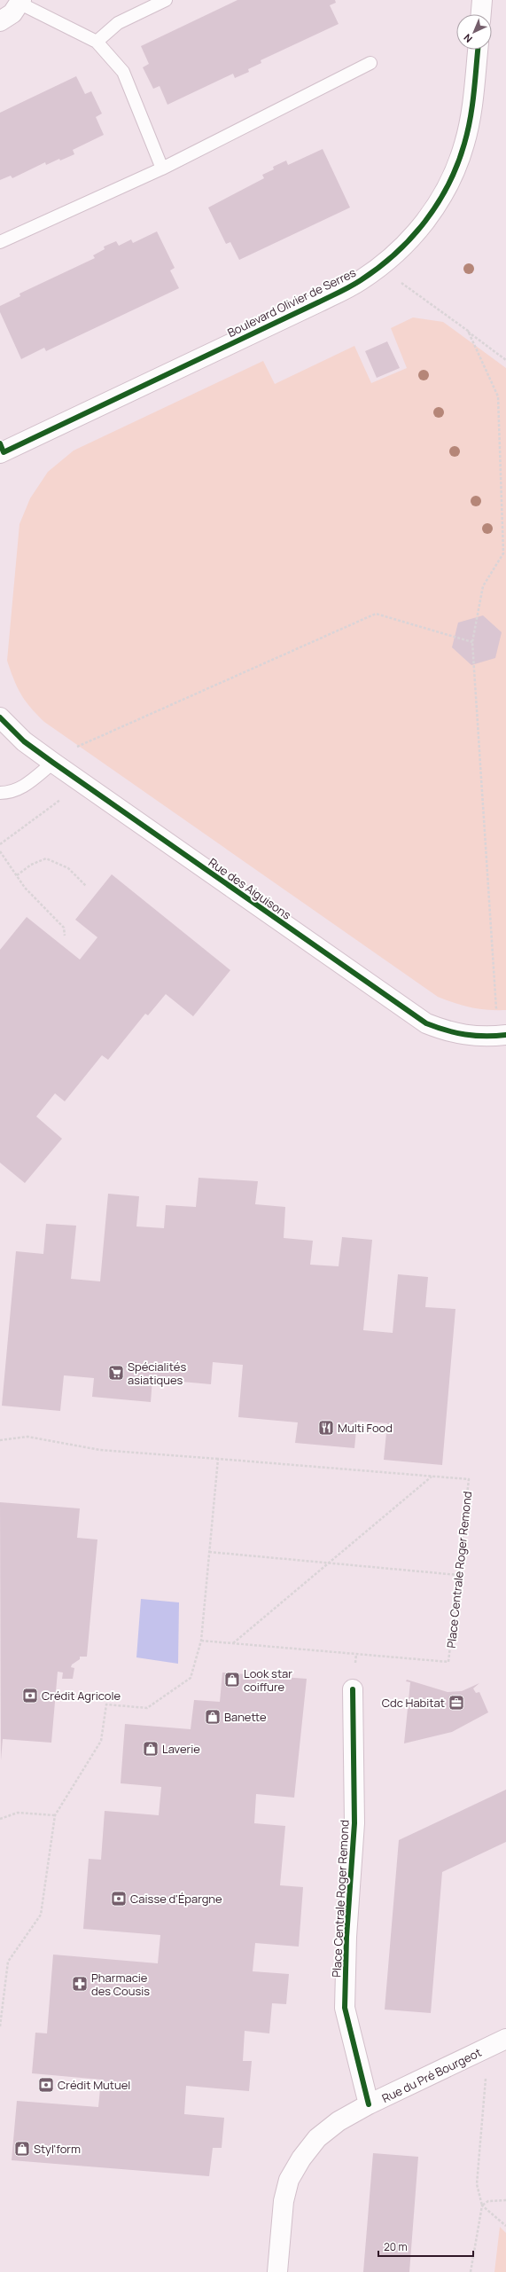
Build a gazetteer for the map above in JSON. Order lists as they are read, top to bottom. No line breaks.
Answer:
{"streets":{"street":["Boulevard Olivier de Serres","Rue des Aiguisons","Place Centrale Roger Remond","Rue du Pré Bourgeot"]},"crossings":[["Place Centrale Roger Remond","Rue du Pré Bourgeot"]],"places":{"supermarket":["Spécialités asiatiques"],"restaurant":["Multi Food"],"shop":["Look star coiffure","Banette","Laverie","Styl'form"],"bank":["Crédit Agricole","Caisse d'Épargne","Crédit Mutuel"],"office":["Cdc Habitat"],"pharmacy":["Pharmacie des Cousis"]},"scale_bar":"20 m","north":"bottom left"}
